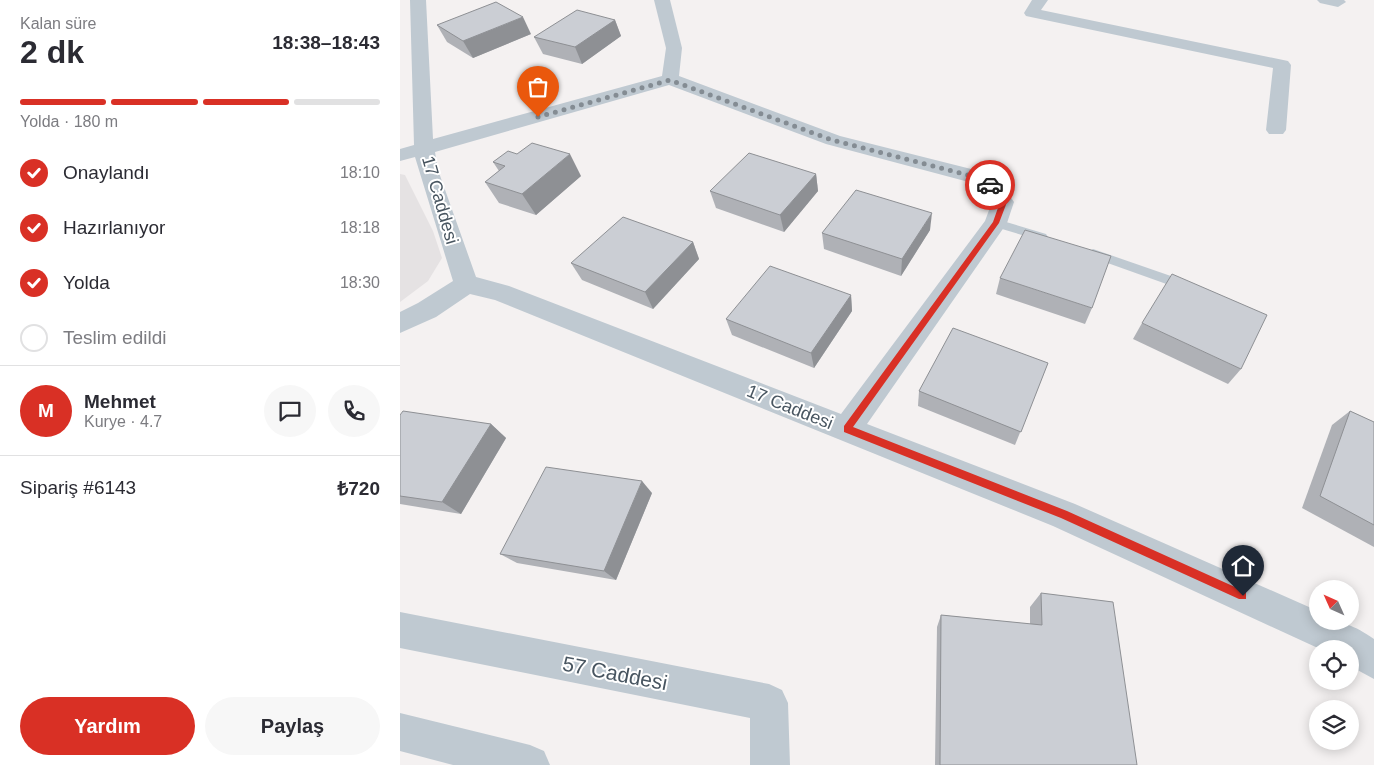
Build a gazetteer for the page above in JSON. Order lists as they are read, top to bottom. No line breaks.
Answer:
{"streets":{"street":["17 Caddesi","57 Caddesi"]},"north":"top left","page":{"heading":["2 dk","Kalan süre","18:38–18:43"],"panel":["Mehmet","Kurye · 4.7","Sipariş #6143","₺720"],"bar":"Yolda · 180 m","list":[["Onaylandı","18:10"],["Hazırlanıyor","18:18"],["Yolda","18:30"],"Teslim edildi"],"round":"M","buttons":["Yardım","Paylaş"]}}
